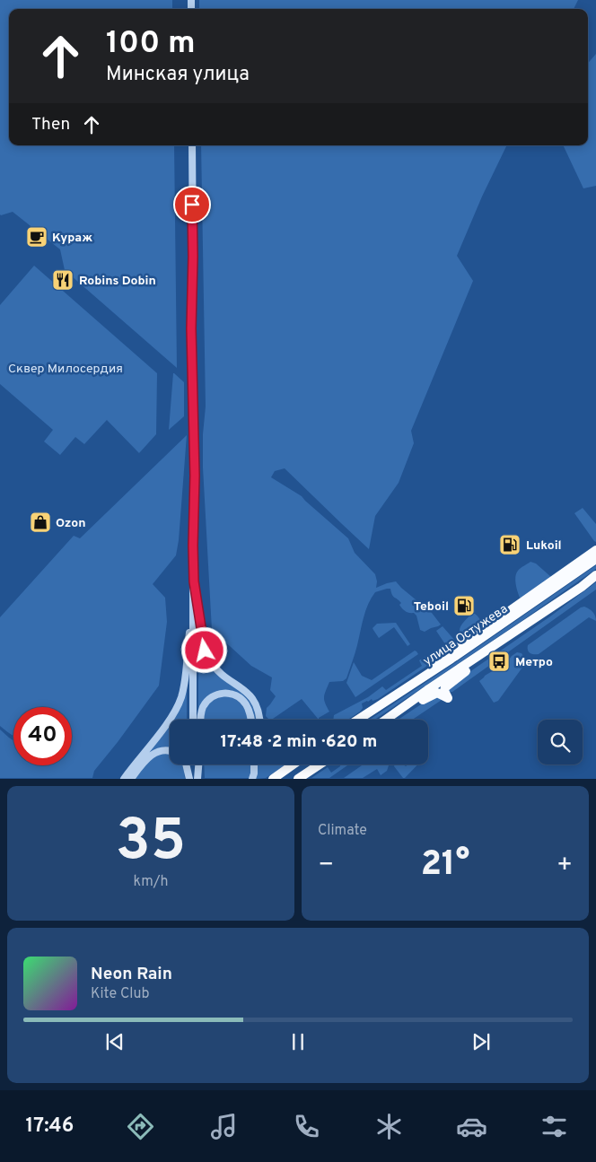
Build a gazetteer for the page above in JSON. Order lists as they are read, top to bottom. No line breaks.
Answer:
{"streets":{"main road":["улица Остужева"]},"parks":["Сквер Милосердия"],"places":{"cafe":["Кураж"],"restaurant":["Robins Dobin"],"shop":["Ozon"],"fuel station":["Lukoil","Teboil"],"bus stop":["Метро"]},"page":{"turn":["100 m","Минская улица"],"then":"Then","limit":"40","trip":"17:48 · 2 min · 620 m","tile":[["35","km/h"],"Climate"],"heat":["−","21°","+"],"song":["Neon Rain","Kite Club"],"tabs":"17:46"}}
